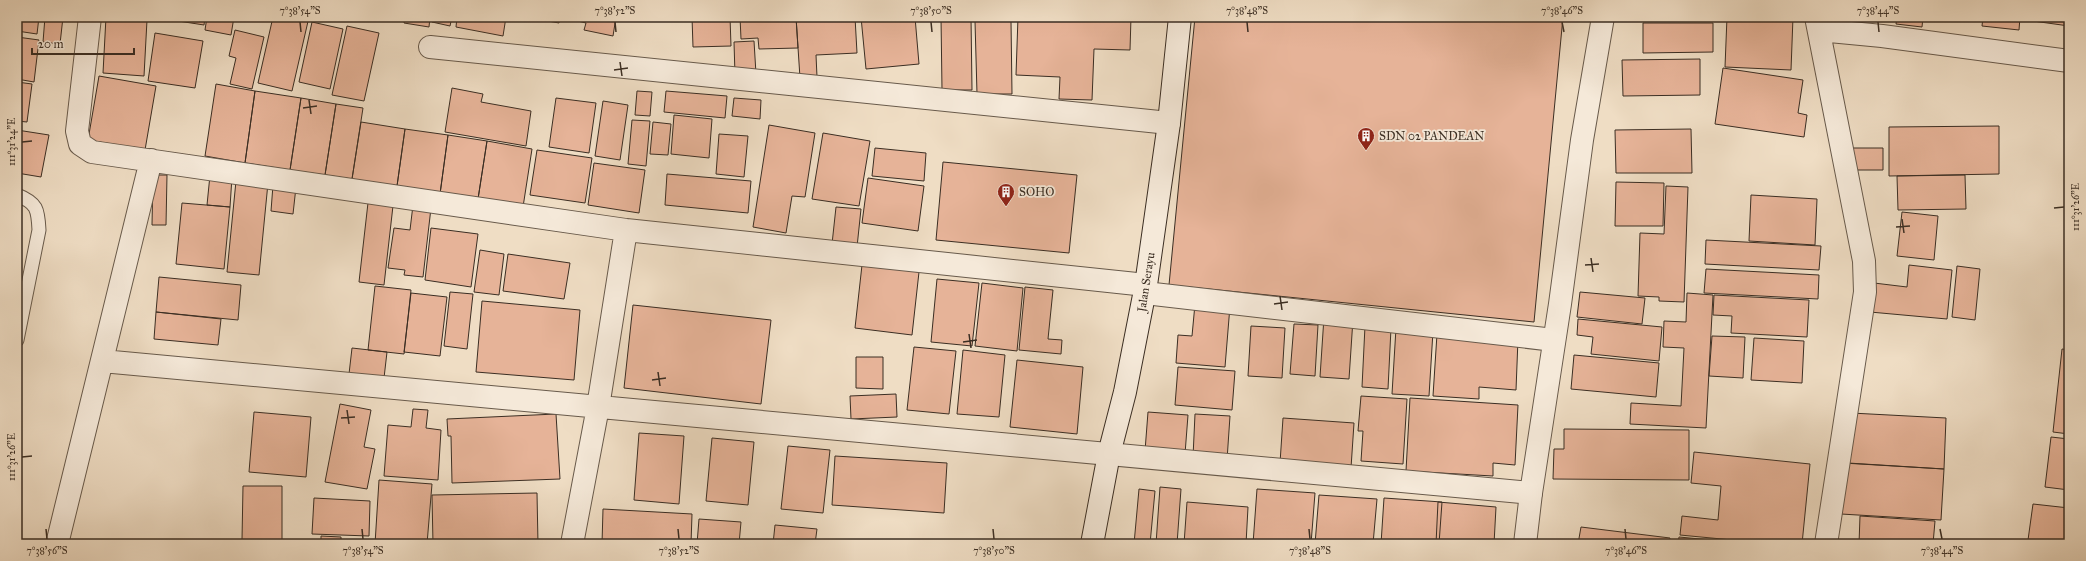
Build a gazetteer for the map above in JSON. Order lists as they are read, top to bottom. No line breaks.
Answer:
{"streets":{"street":["Jalan Serayu"]},"places":{"building":["SDN 02 PANDEAN","SOHO"]},"scale_bar":"20 m","coordinates":["7°38'54\"S","7°38'52\"S","7°38'50\"S","7°38'48\"S","7°38'46\"S","7°38'44\"S","111°31'24\"E","111°31'26\"E","7°38'56\"S"]}
